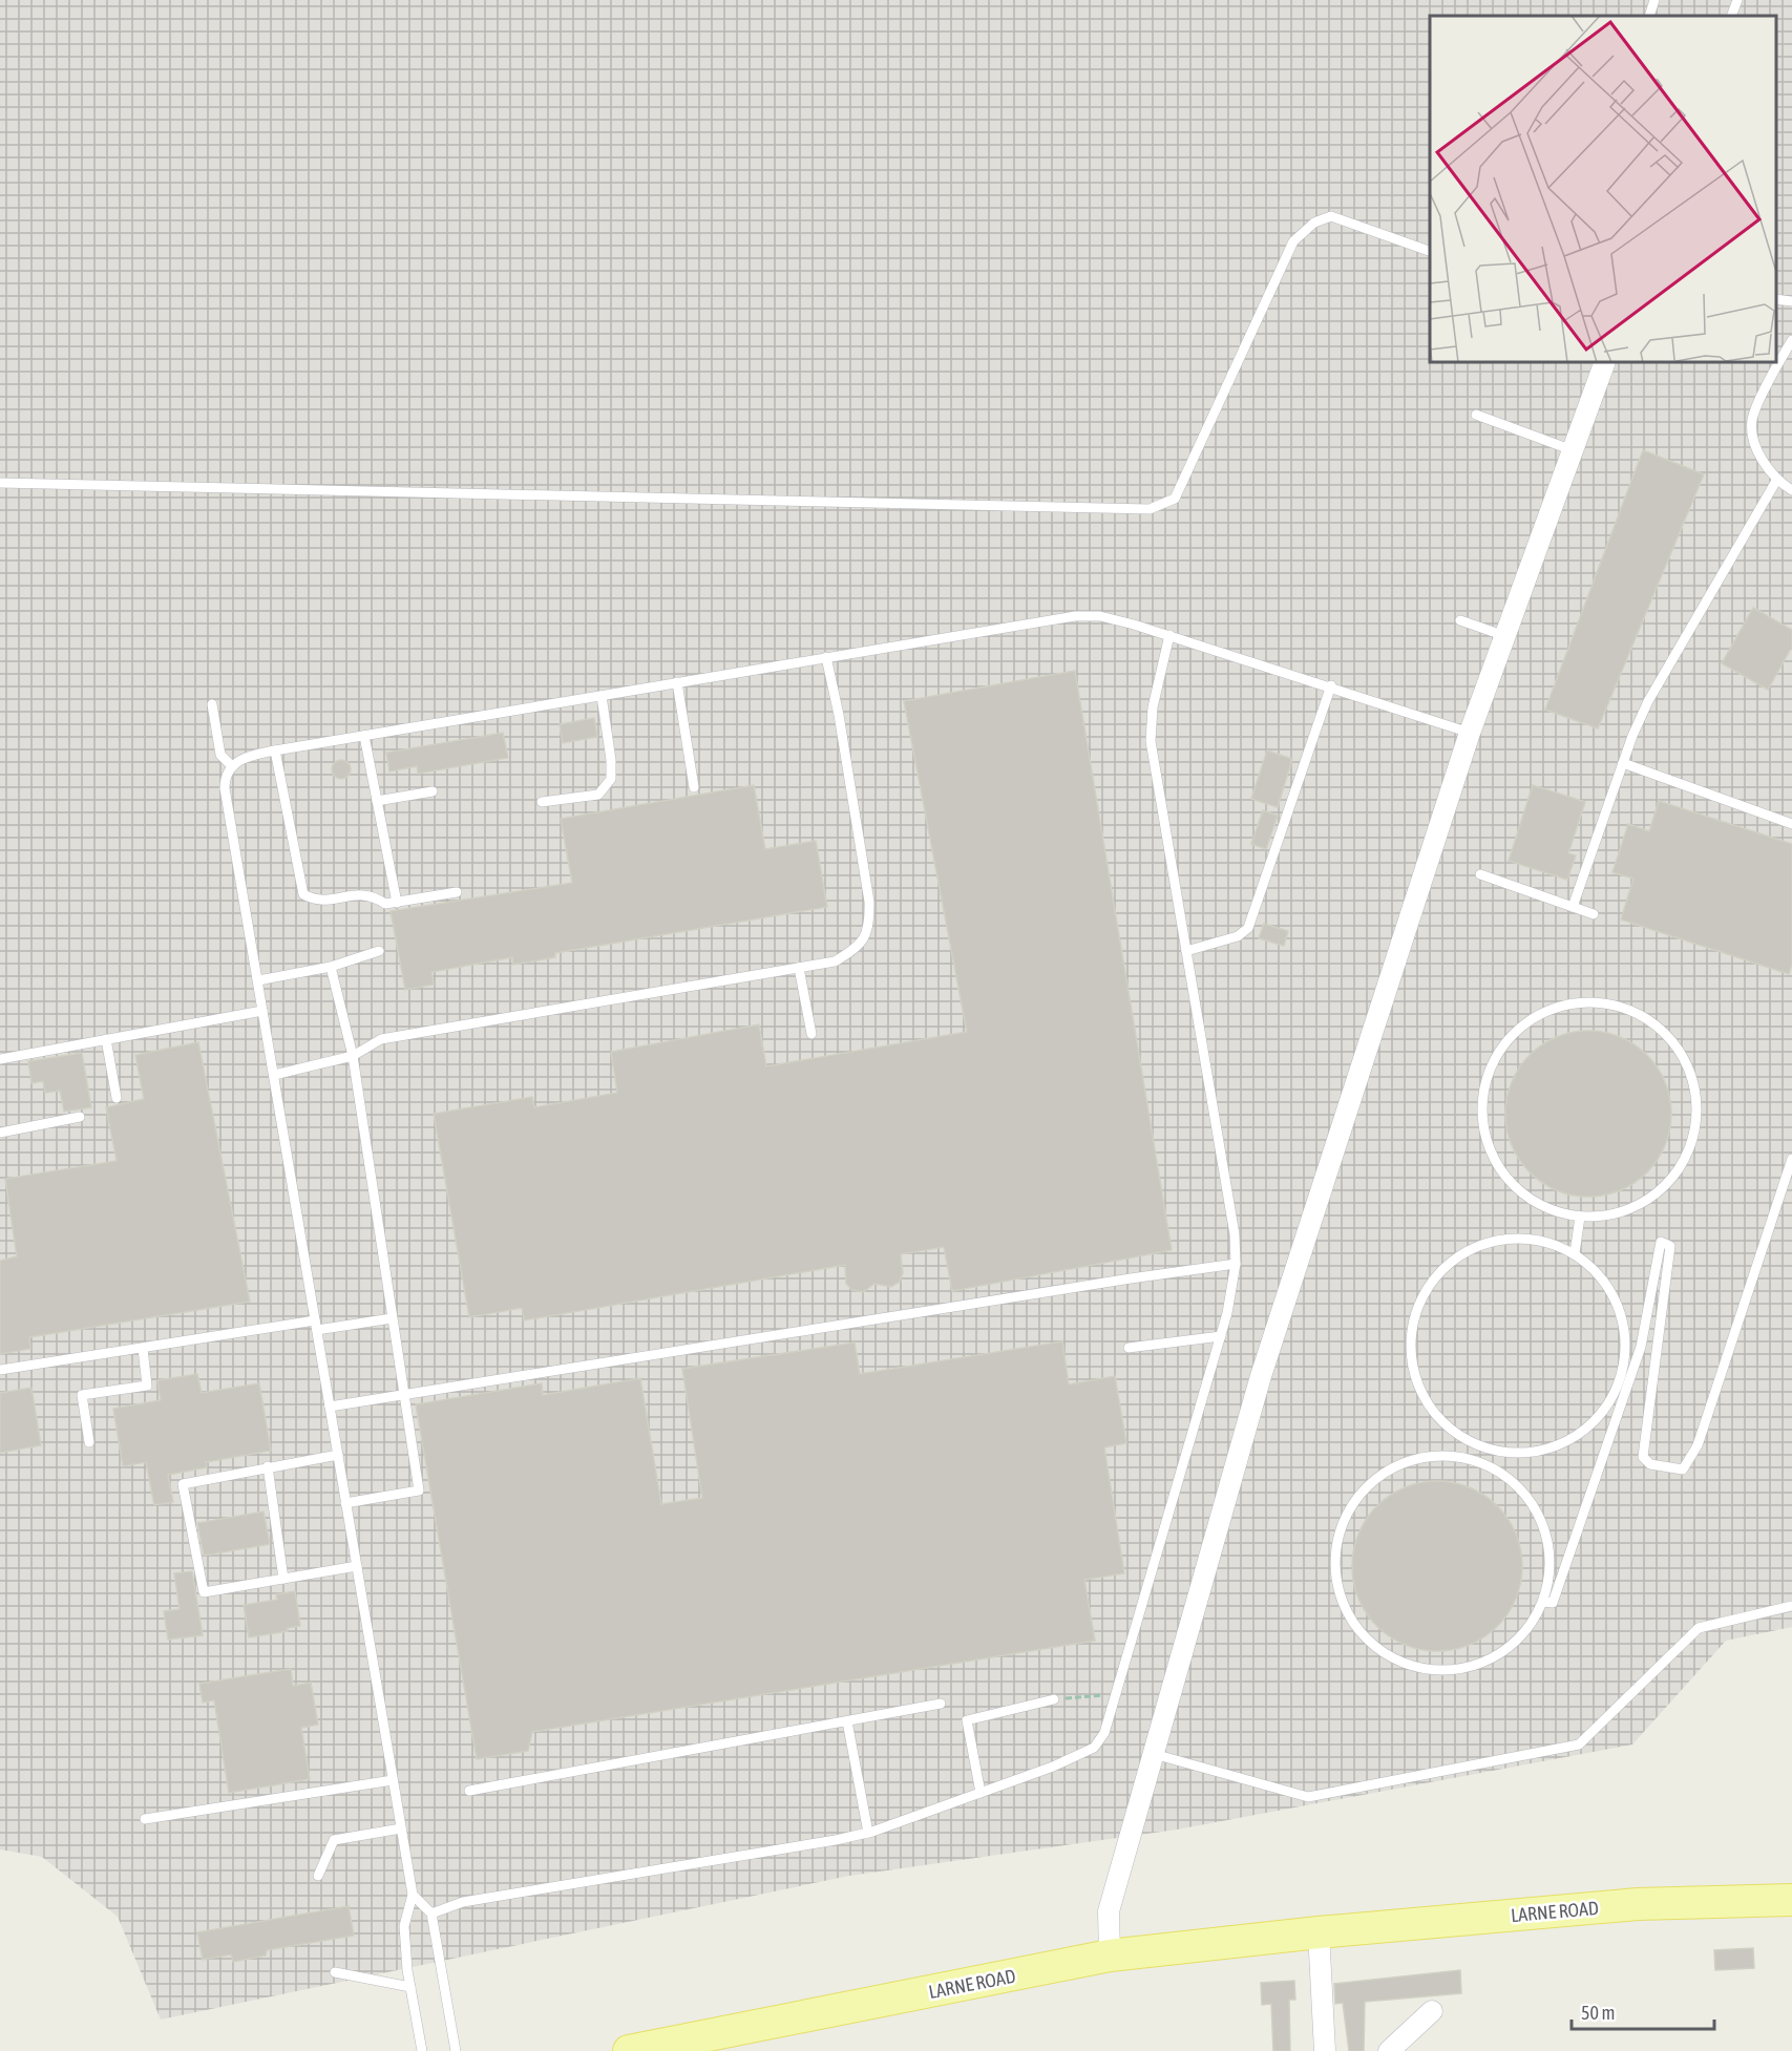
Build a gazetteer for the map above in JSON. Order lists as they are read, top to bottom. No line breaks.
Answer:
{"streets":{"main road":["LARNE ROAD"]},"scale_bar":"50 m"}
